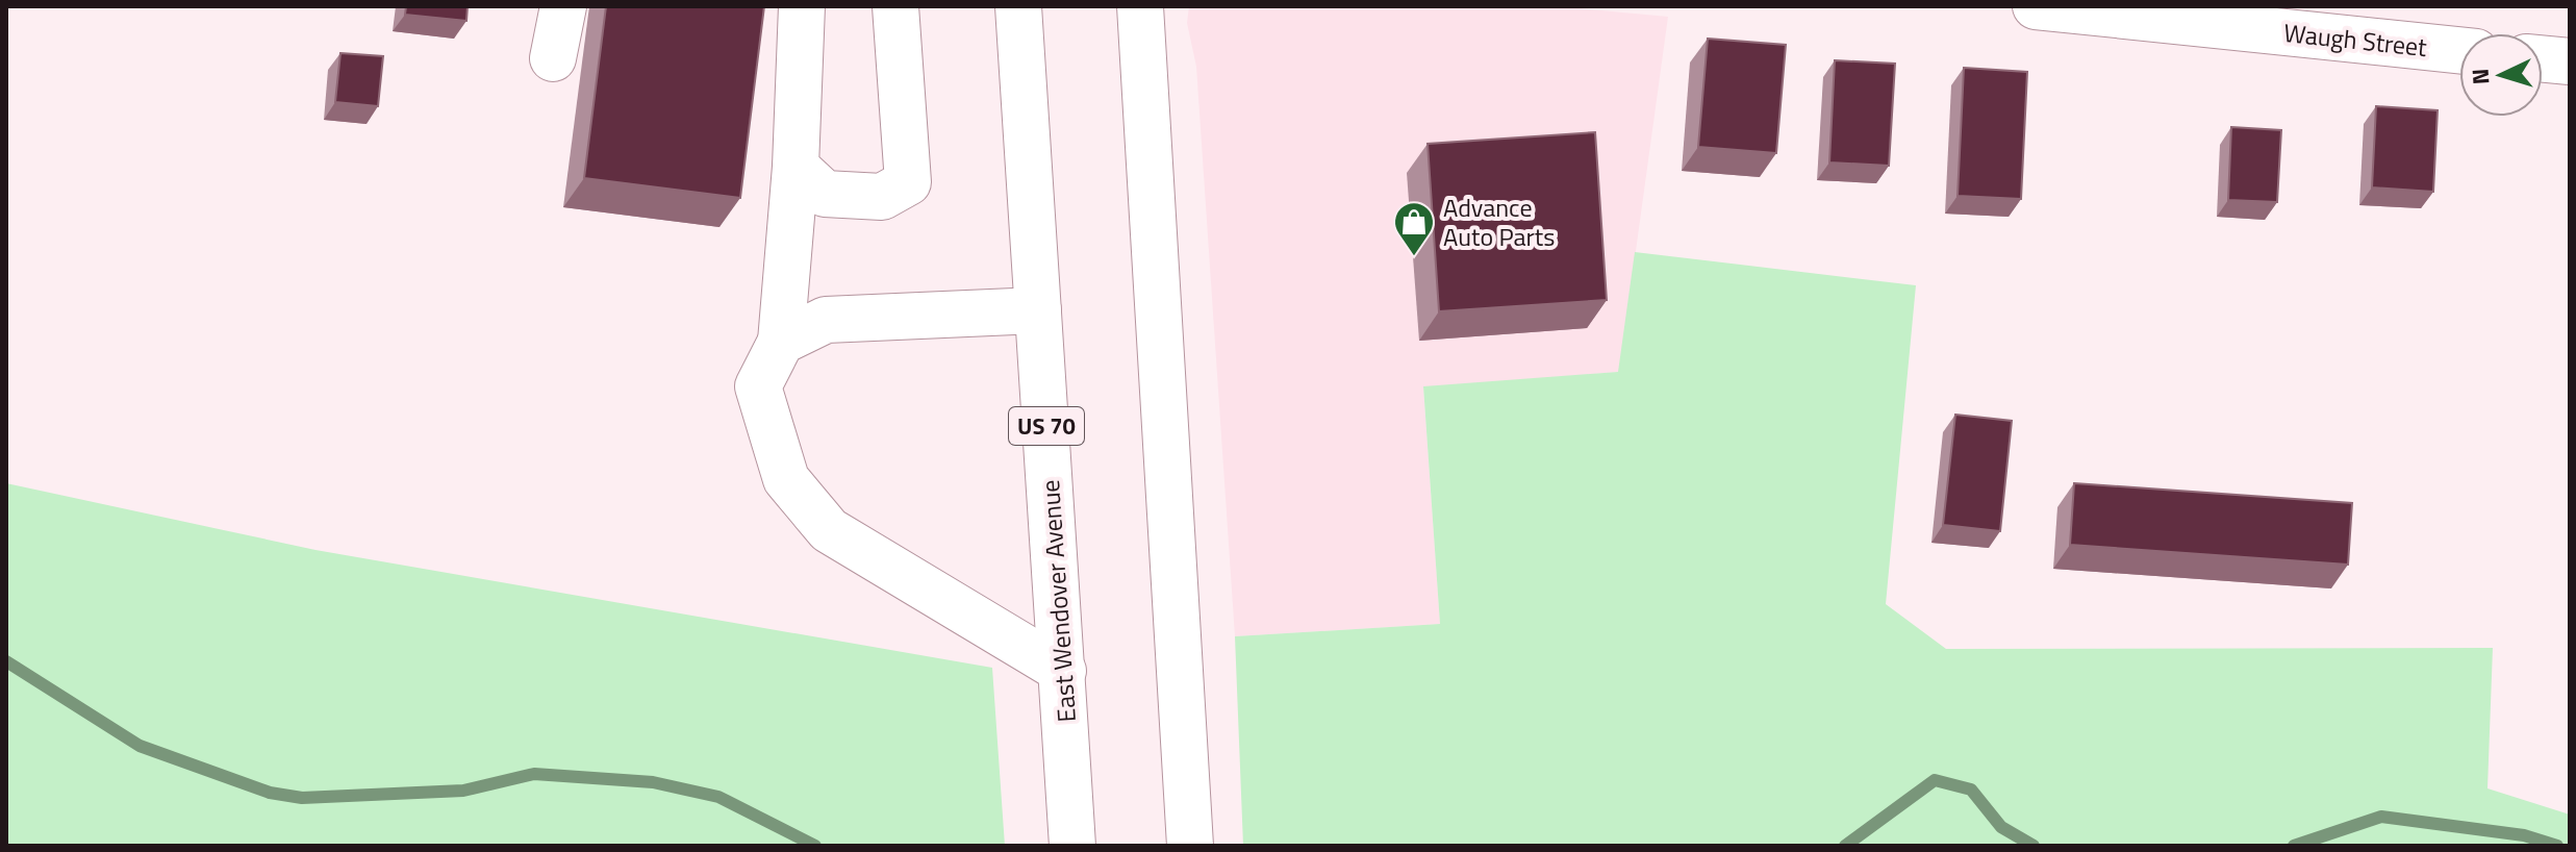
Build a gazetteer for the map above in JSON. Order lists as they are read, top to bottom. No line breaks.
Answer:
{"streets":{"main road":["Waugh Street","US 70","East Wendover Avenue"]},"places":{"shop":["Advance Auto Parts"]},"north":"left"}
